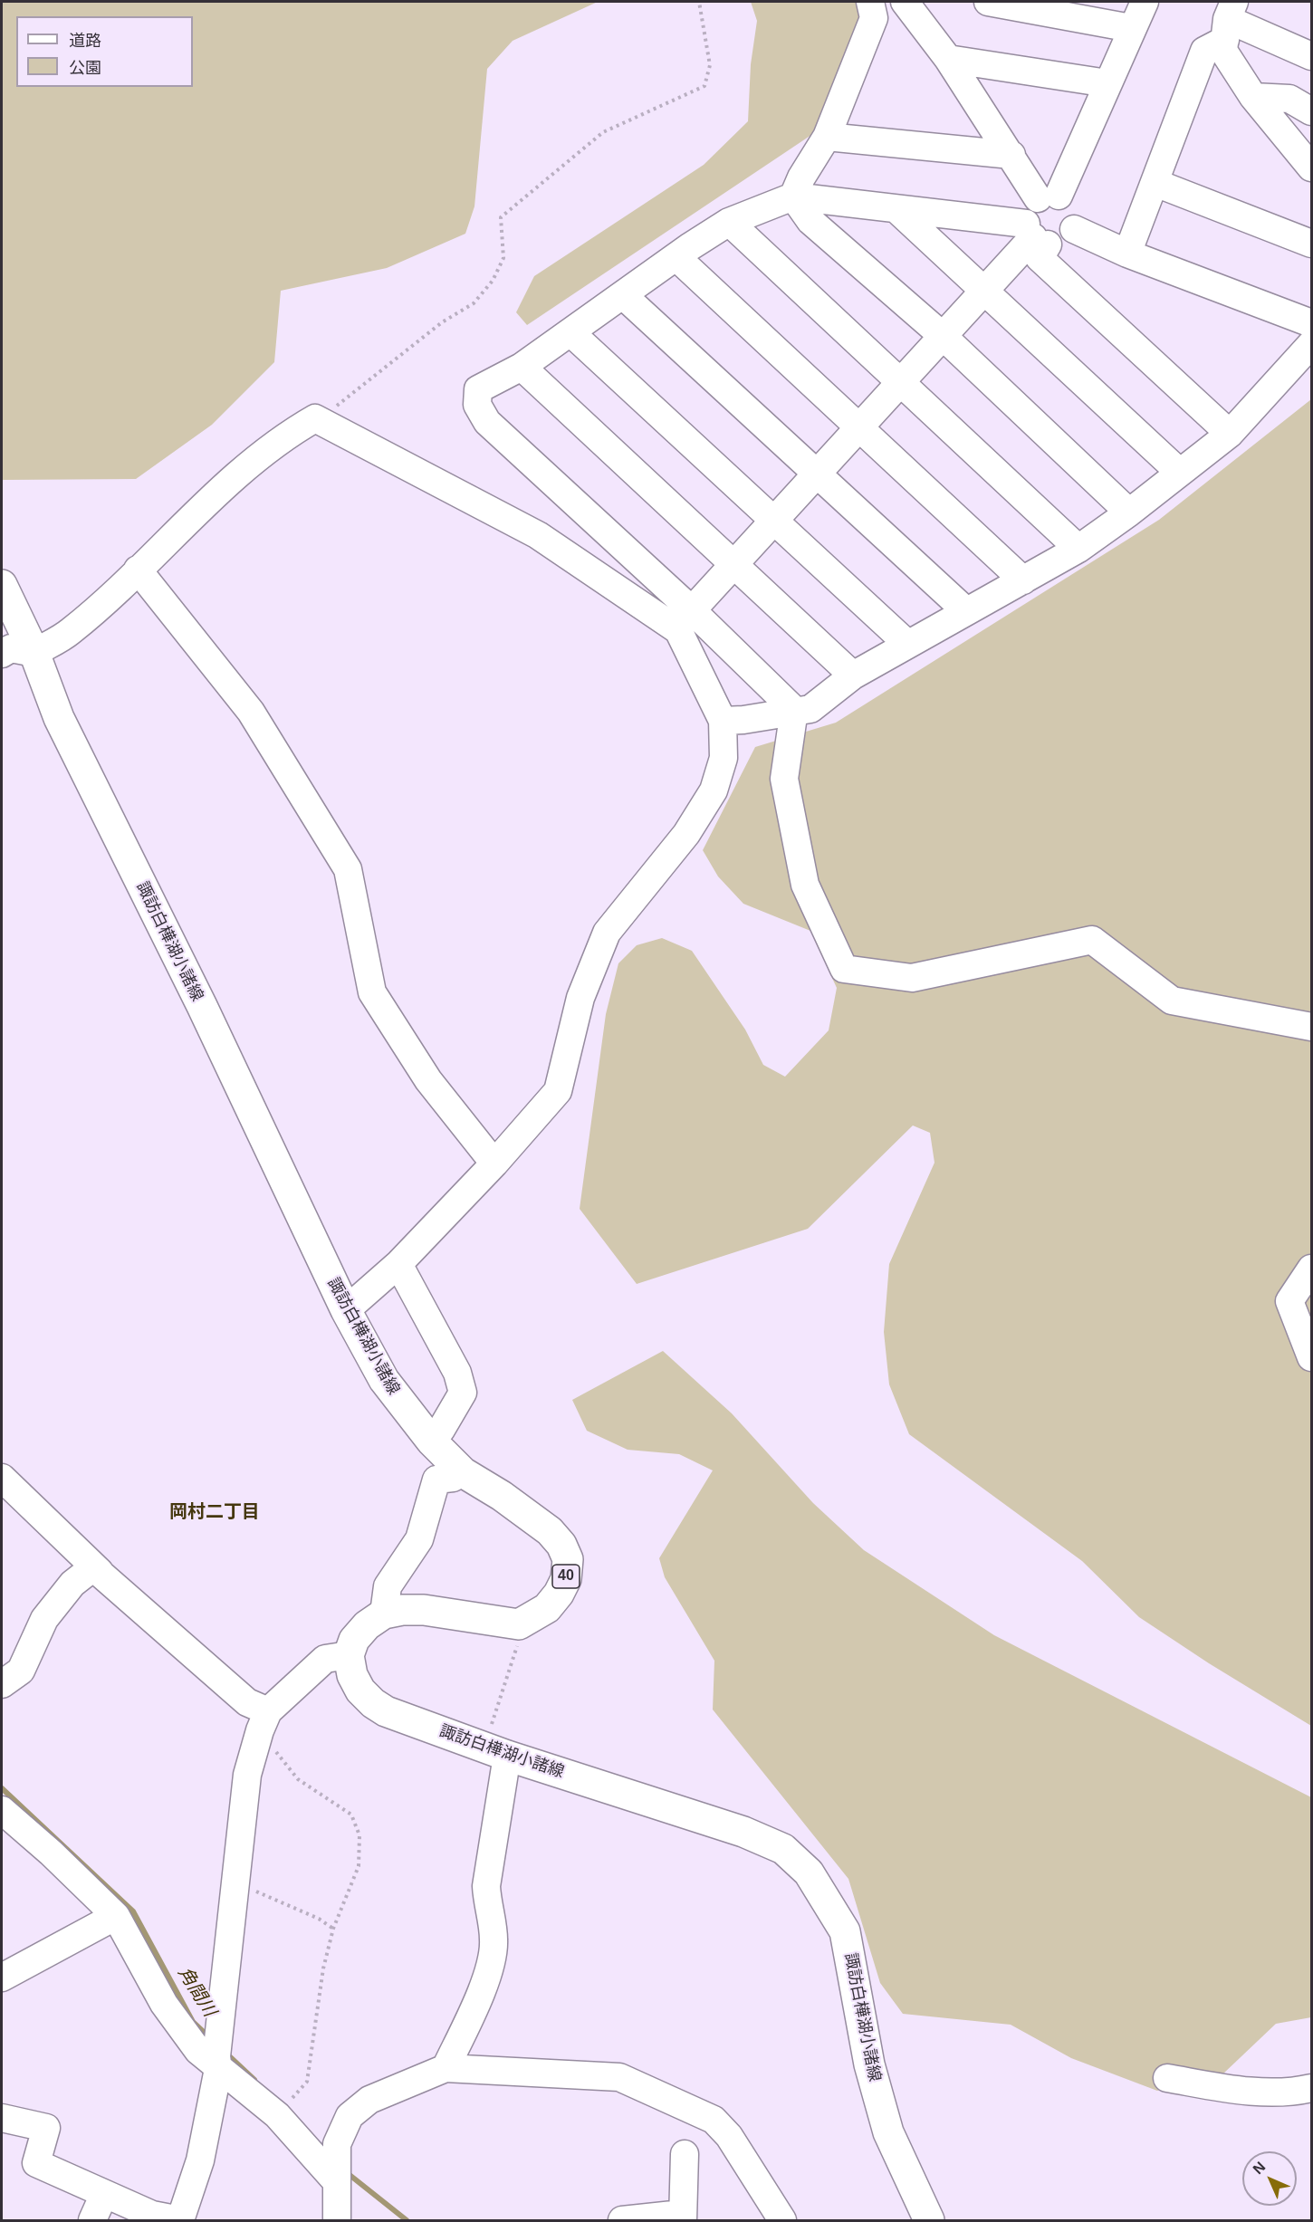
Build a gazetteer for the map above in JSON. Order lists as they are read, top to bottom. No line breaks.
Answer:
{"streets":{"main road":["諏訪白樺湖小諸線","40"]},"districts":["岡村二丁目"],"water":["角間川"],"legend":["道路","公園"],"north":"top left"}
